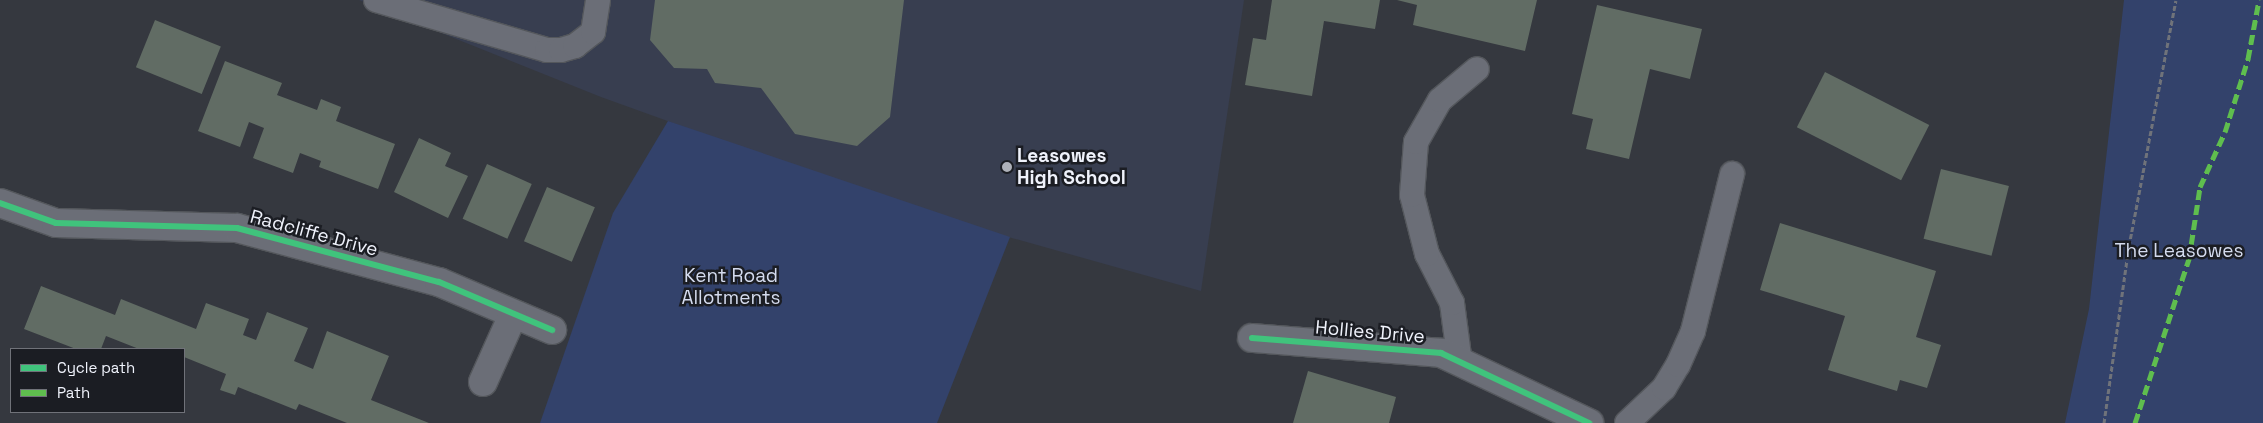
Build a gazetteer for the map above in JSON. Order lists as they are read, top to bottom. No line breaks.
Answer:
{"streets":{"street":["Radcliffe Drive","Hollies Drive"]},"parks":["The Leasowes","Kent Road Allotments"],"places":["Leasowes High School"],"legend":["Cycle path","Path"]}
